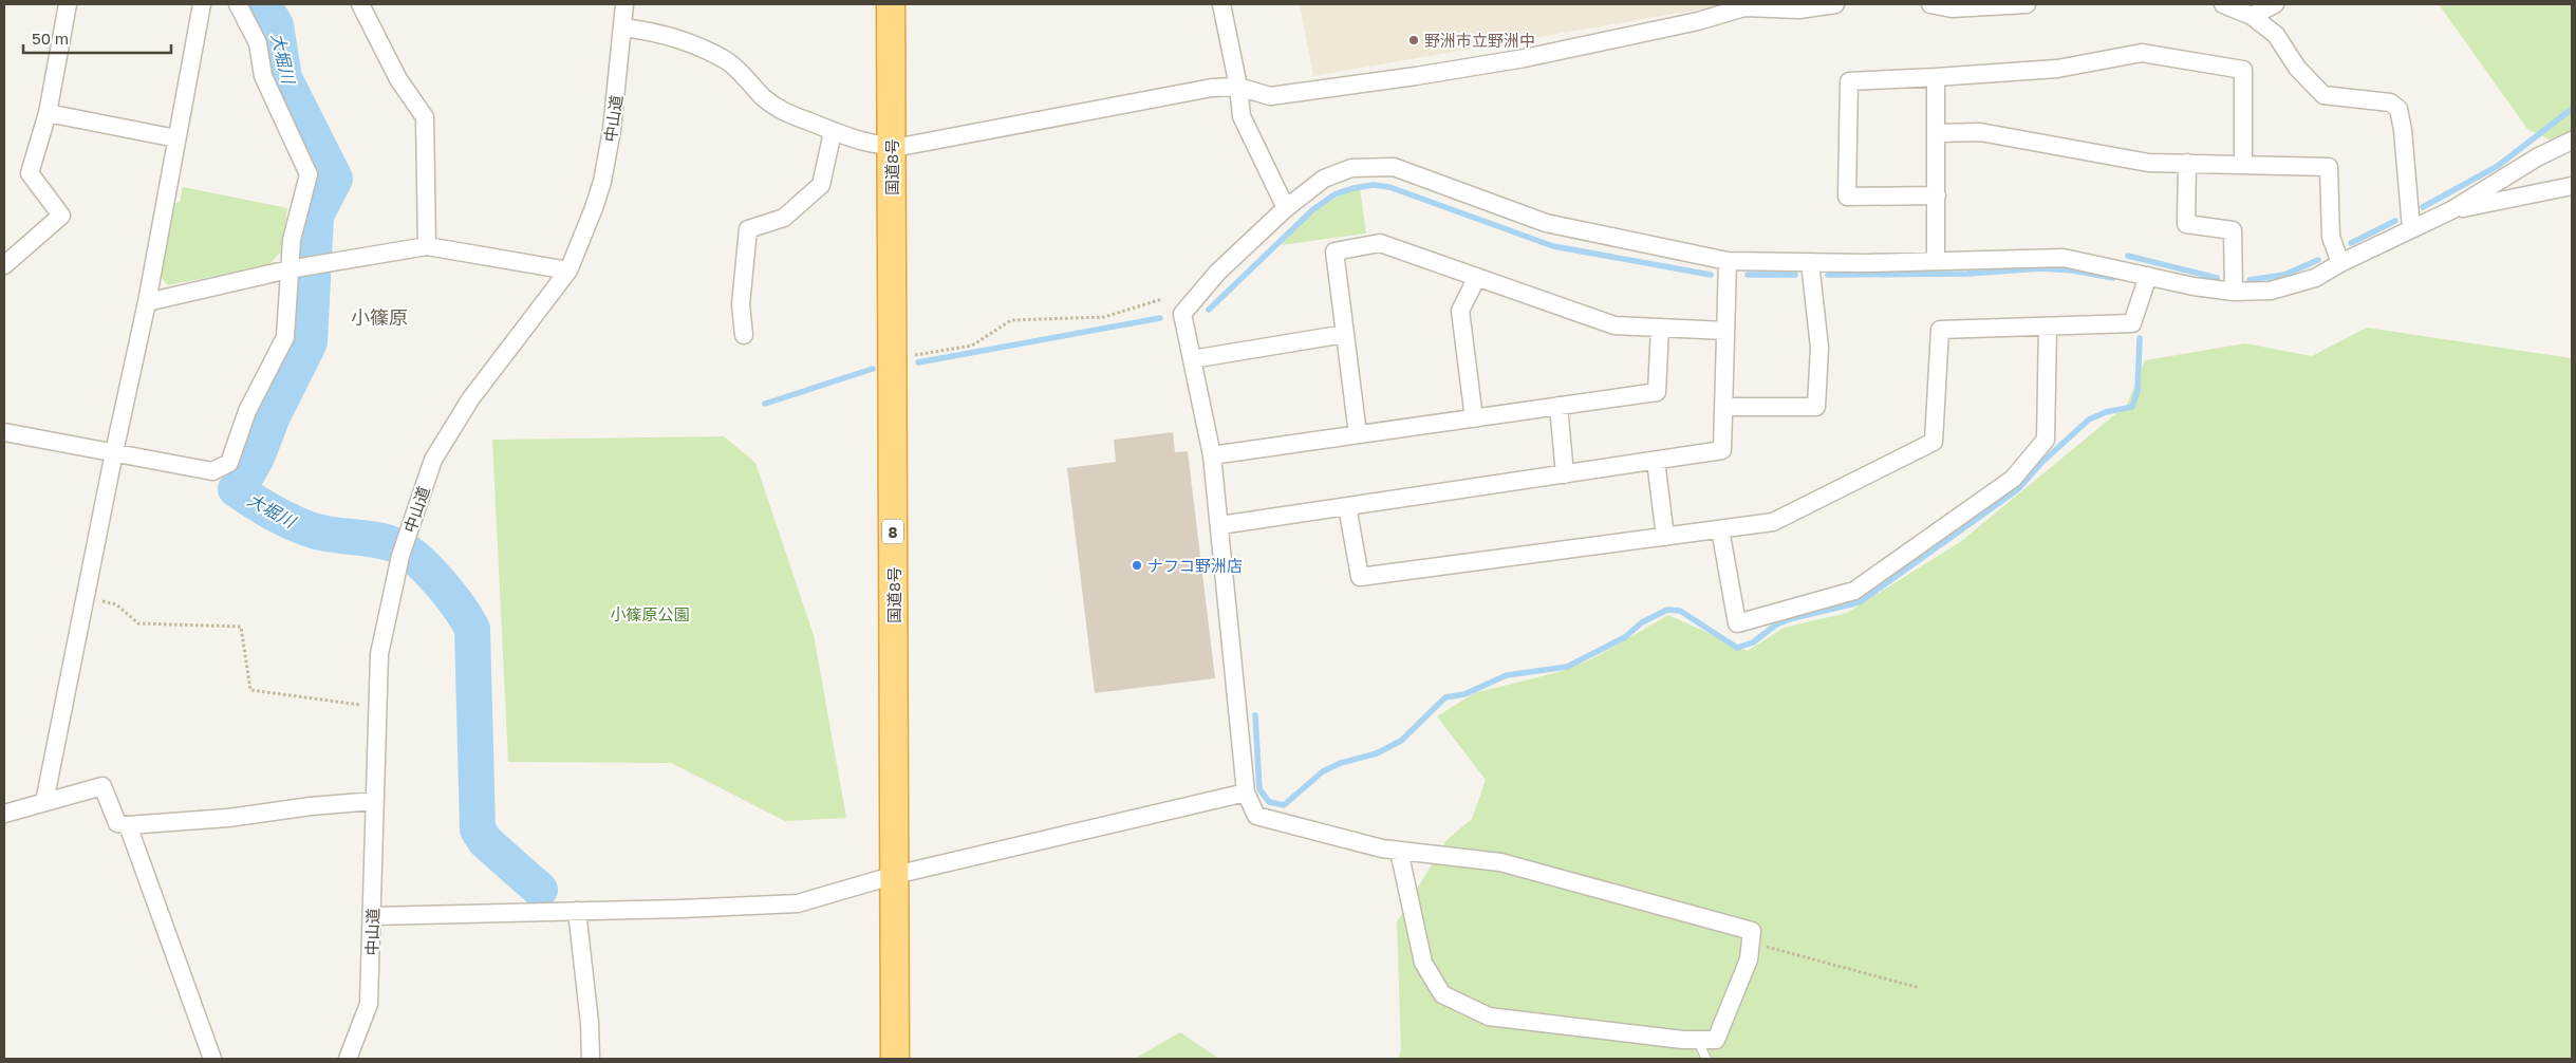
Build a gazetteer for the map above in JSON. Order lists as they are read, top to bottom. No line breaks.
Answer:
{"streets":{"highway":["国道8号","8"],"street":["中山道"]},"districts":["小篠原"],"water":["大堀川"],"parks":["小篠原公園"],"places":["野洲市立野洲中","ナフコ野洲店"],"scale_bar":"50 m"}
